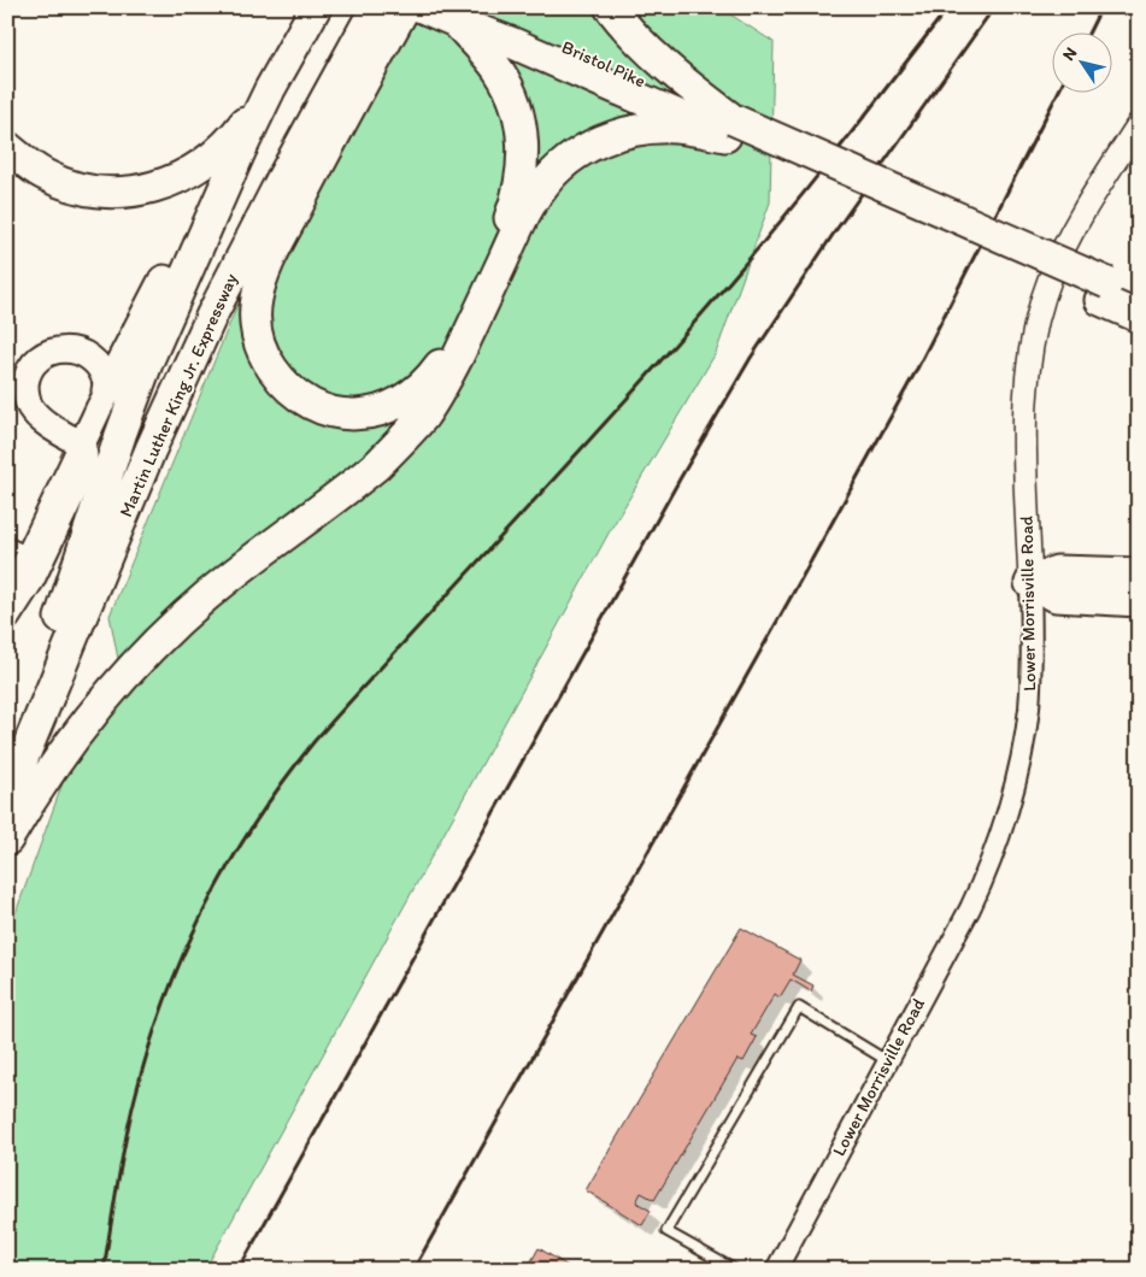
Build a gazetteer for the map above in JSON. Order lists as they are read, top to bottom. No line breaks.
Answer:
{"streets":{"highway":["Bristol Pike","Martin Luther King Jr. Expressway"],"main road":["Lower Morrisville Road"]},"north":"top left"}
